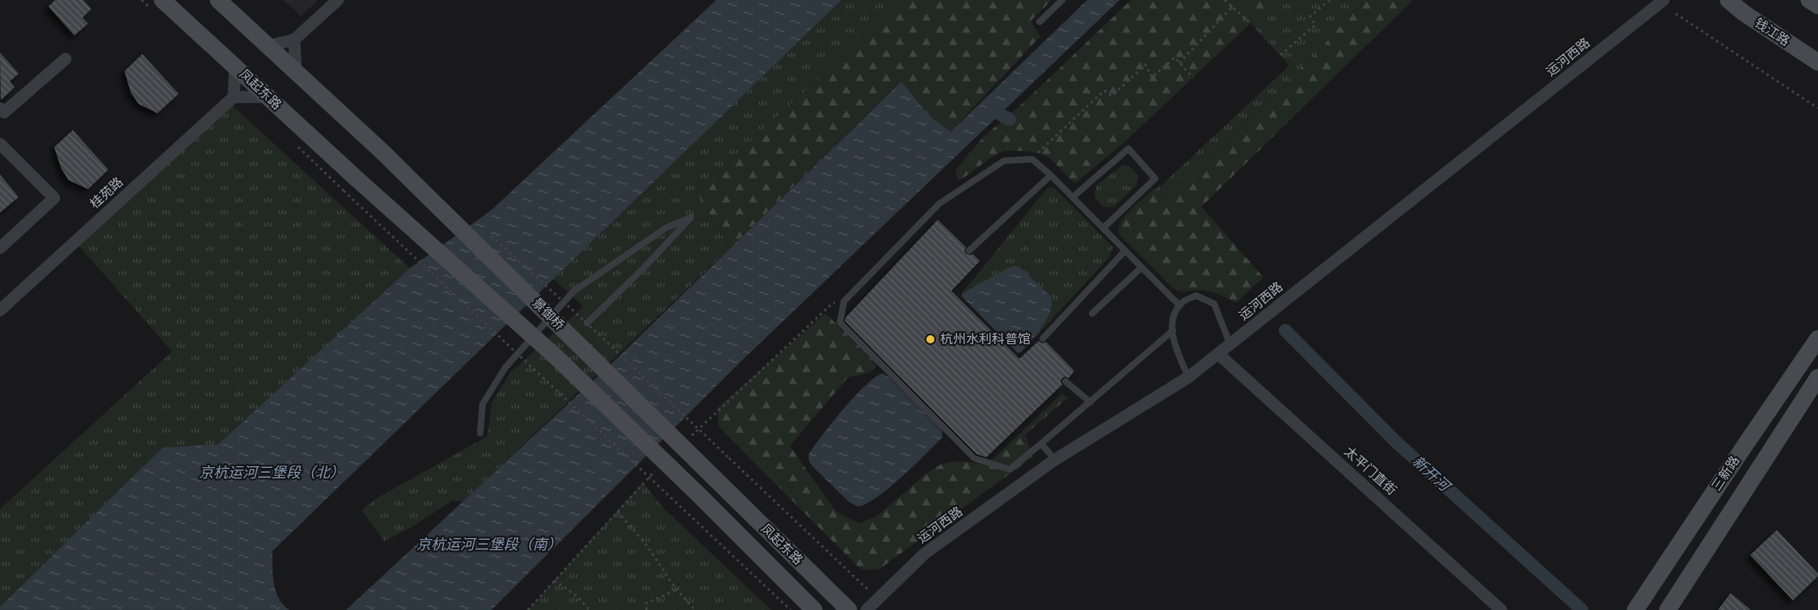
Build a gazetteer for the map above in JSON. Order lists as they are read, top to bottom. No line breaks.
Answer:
{"streets":{"main road":["钱江路","凤起东路","景御桥","三新路"],"street":["运河西路","桂苑路","太平门直街"]},"crossings":[["运河西路","太平门直街"],["凤起东路","景御桥"]],"water":["京杭运河三堡段（北）","新开河","京杭运河三堡段（南）"],"places":["杭州水利科普馆"]}
